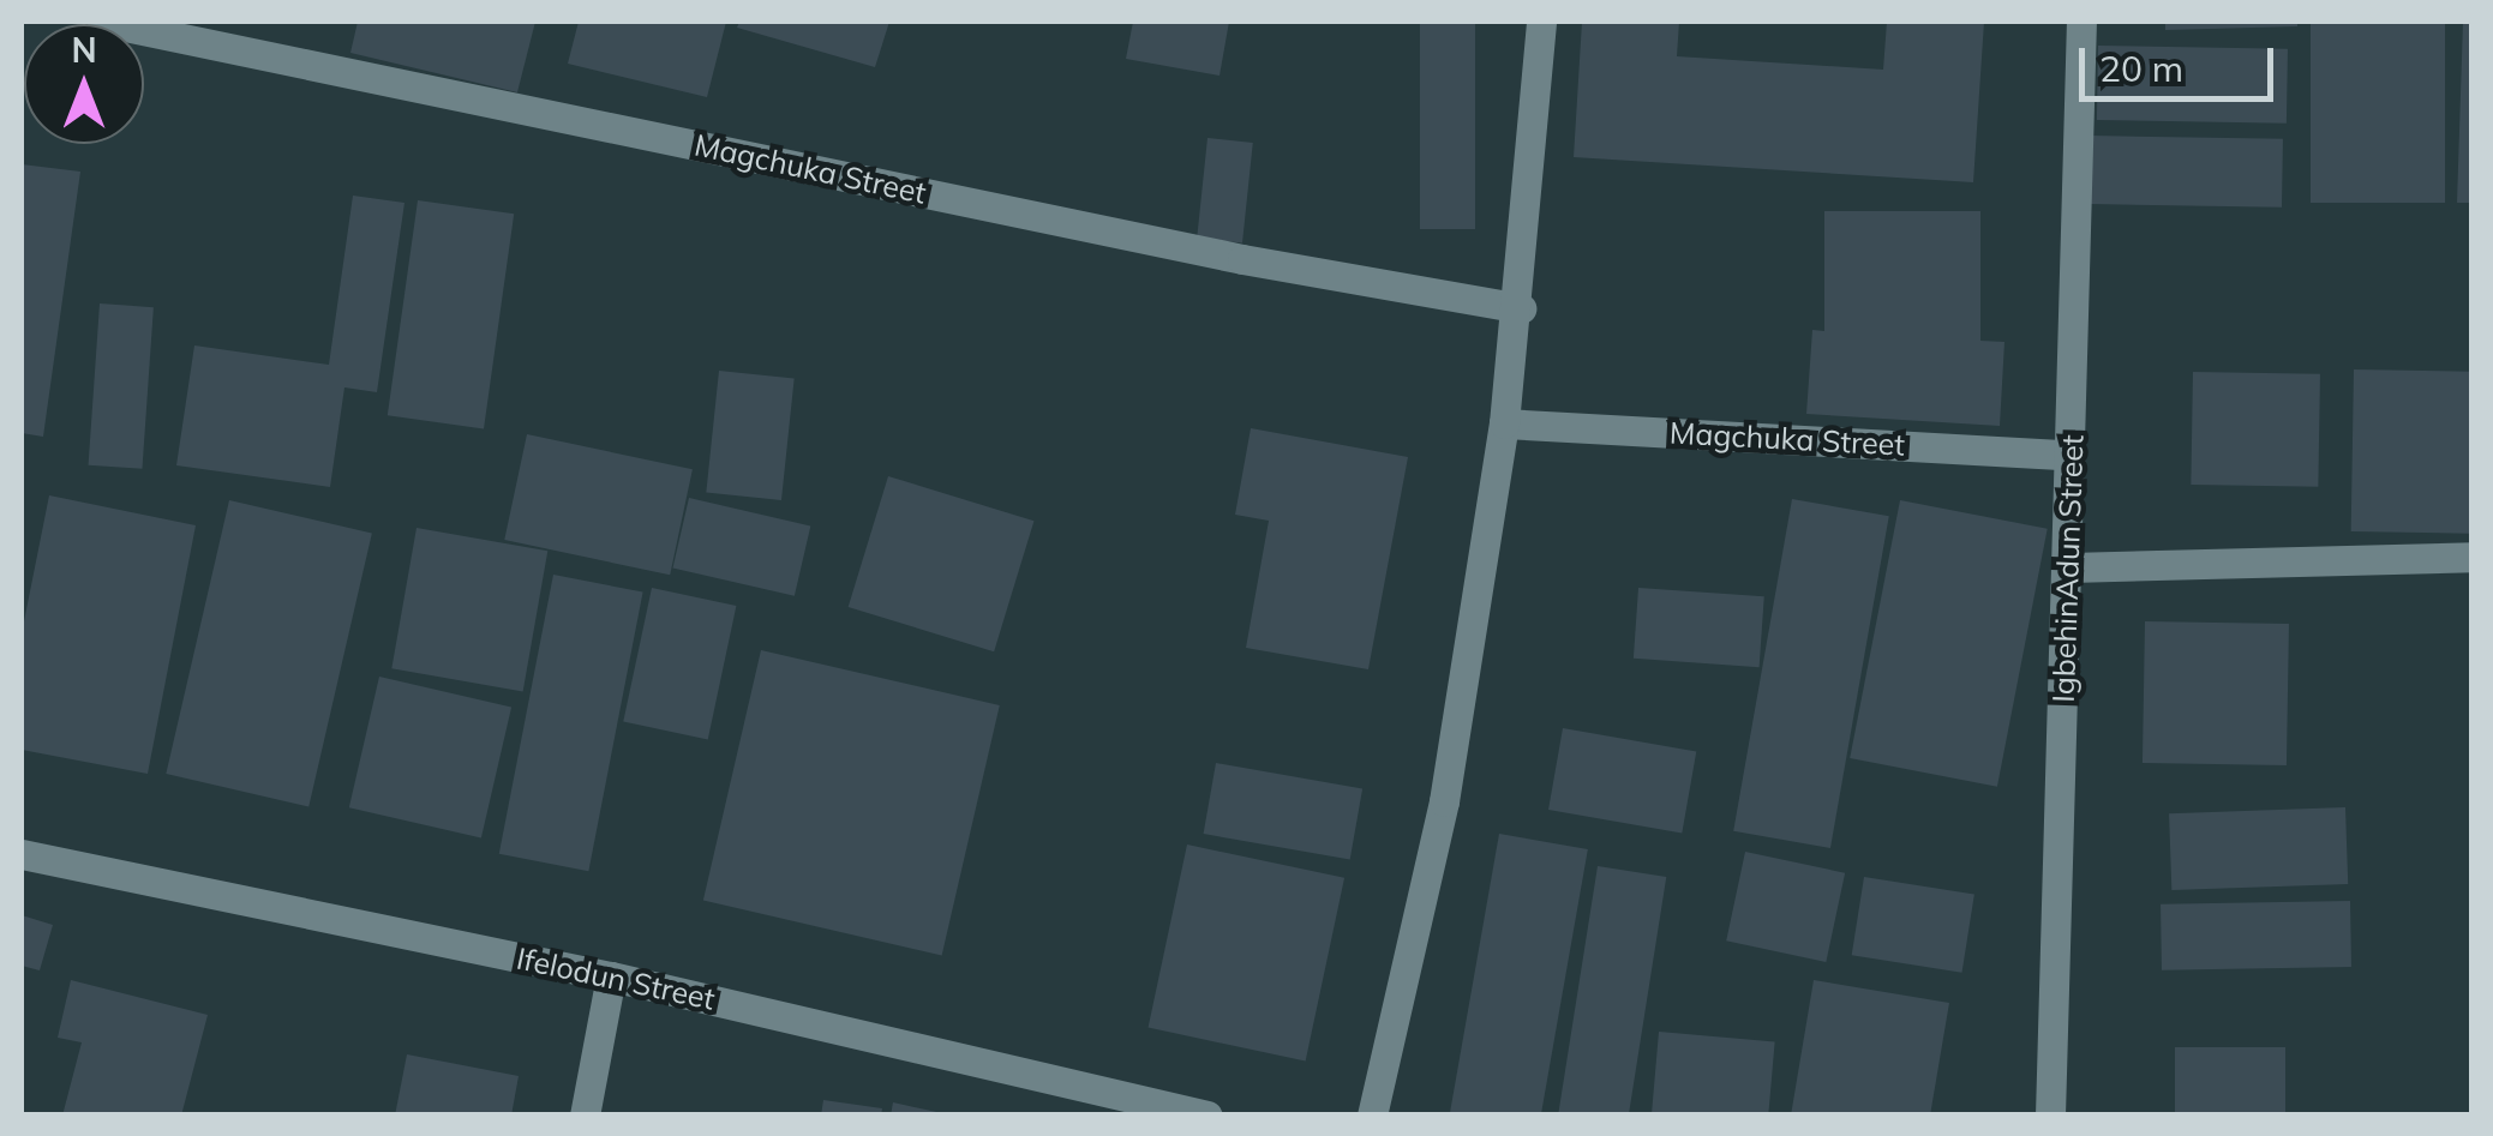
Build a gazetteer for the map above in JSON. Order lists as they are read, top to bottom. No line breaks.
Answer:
{"streets":{"street":["Magchuka Street","IgbehinAdun Street","Ifelodun Street"]},"crossings":[["Magchuka Street","IgbehinAdun Street"]],"scale_bar":"20 m","north":"top"}
